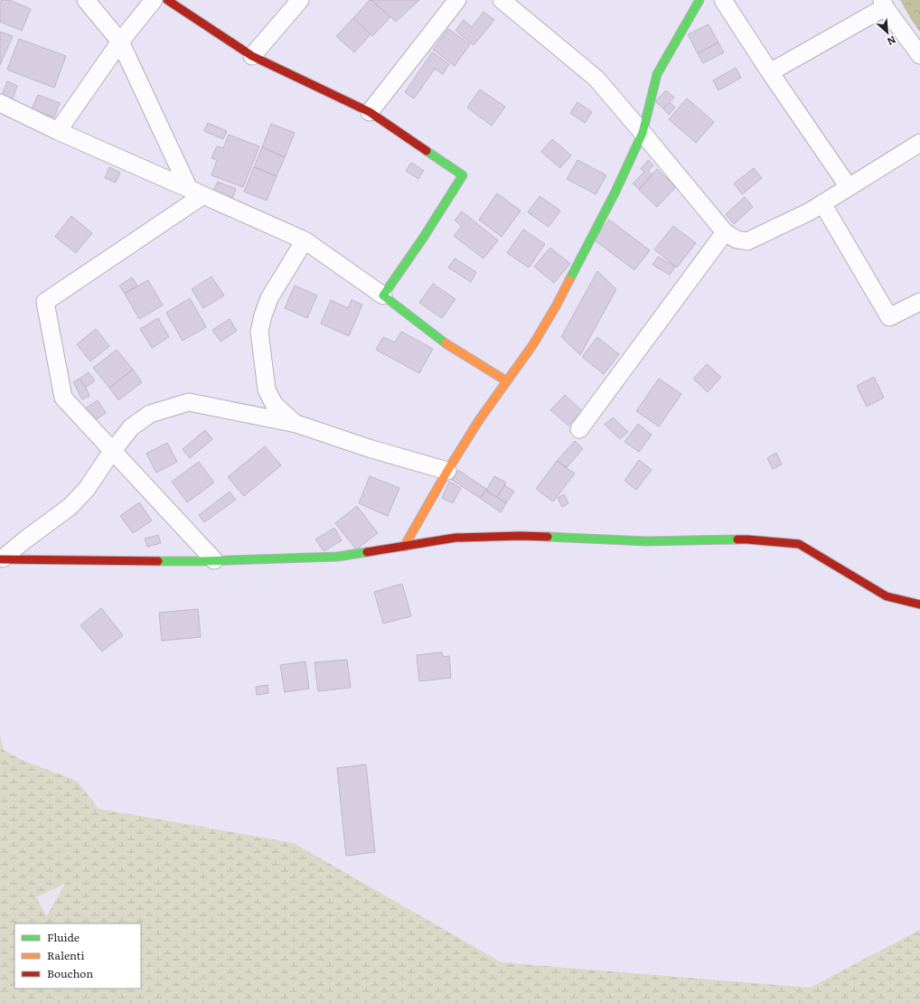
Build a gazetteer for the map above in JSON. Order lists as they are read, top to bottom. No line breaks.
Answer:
{"legend":["Fluide","Ralenti","Bouchon"],"north":"bottom right"}
